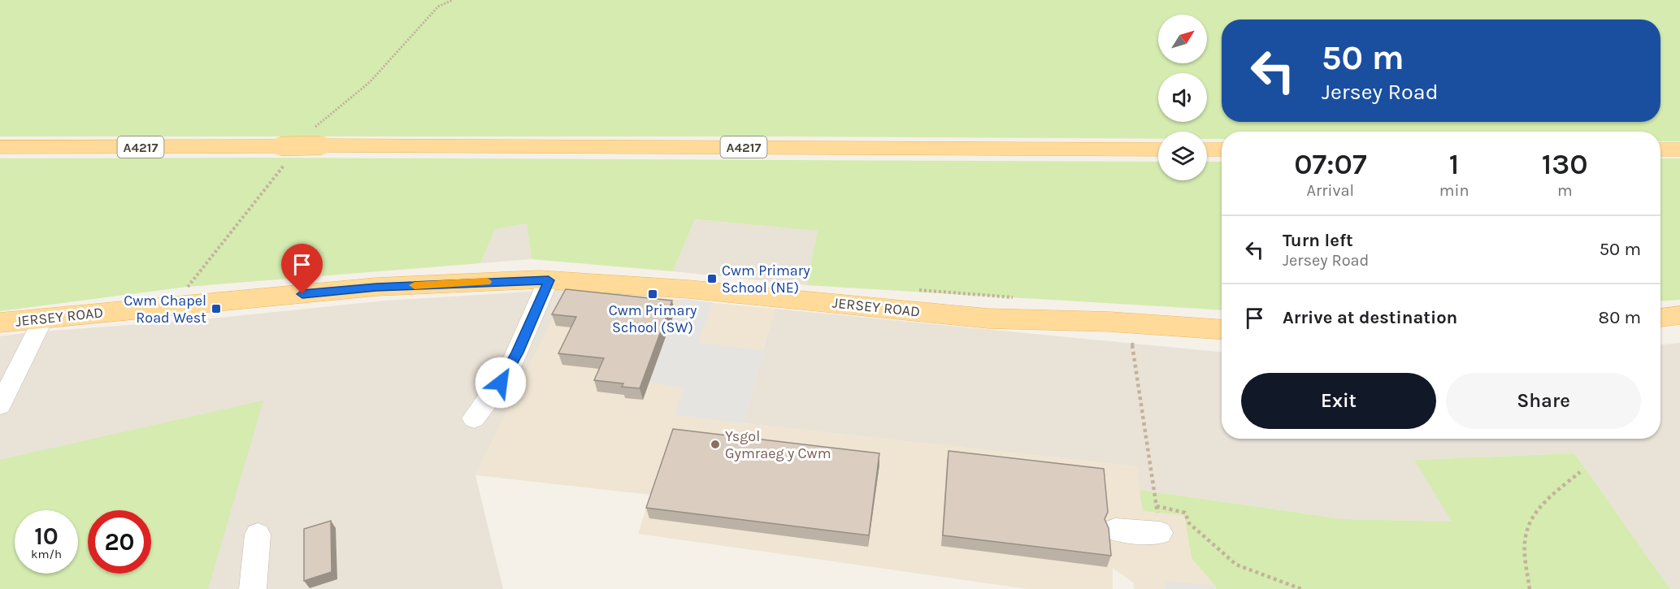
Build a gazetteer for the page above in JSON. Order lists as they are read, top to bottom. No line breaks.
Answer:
{"streets":{"main road":["A4217","JERSEY ROAD"]},"places":{"transit":["Cwm Primary School (NE)","Cwm Primary School (SW)","Cwm Chapel Road West"],"other":["Ysgol Gymraeg y Cwm"]},"north":"top right","page":{"turn":["50 m","Jersey Road"],"eta":["07:07","Arrival","1","min","130","m"],"list":[{"name":"Turn left","note":"Jersey Road","value":"50 m"},{"name":"Arrive at destination","value":"80 m"}],"buttons":["Exit","Share"],"speed":"10 km/h","limit":"20"}}
